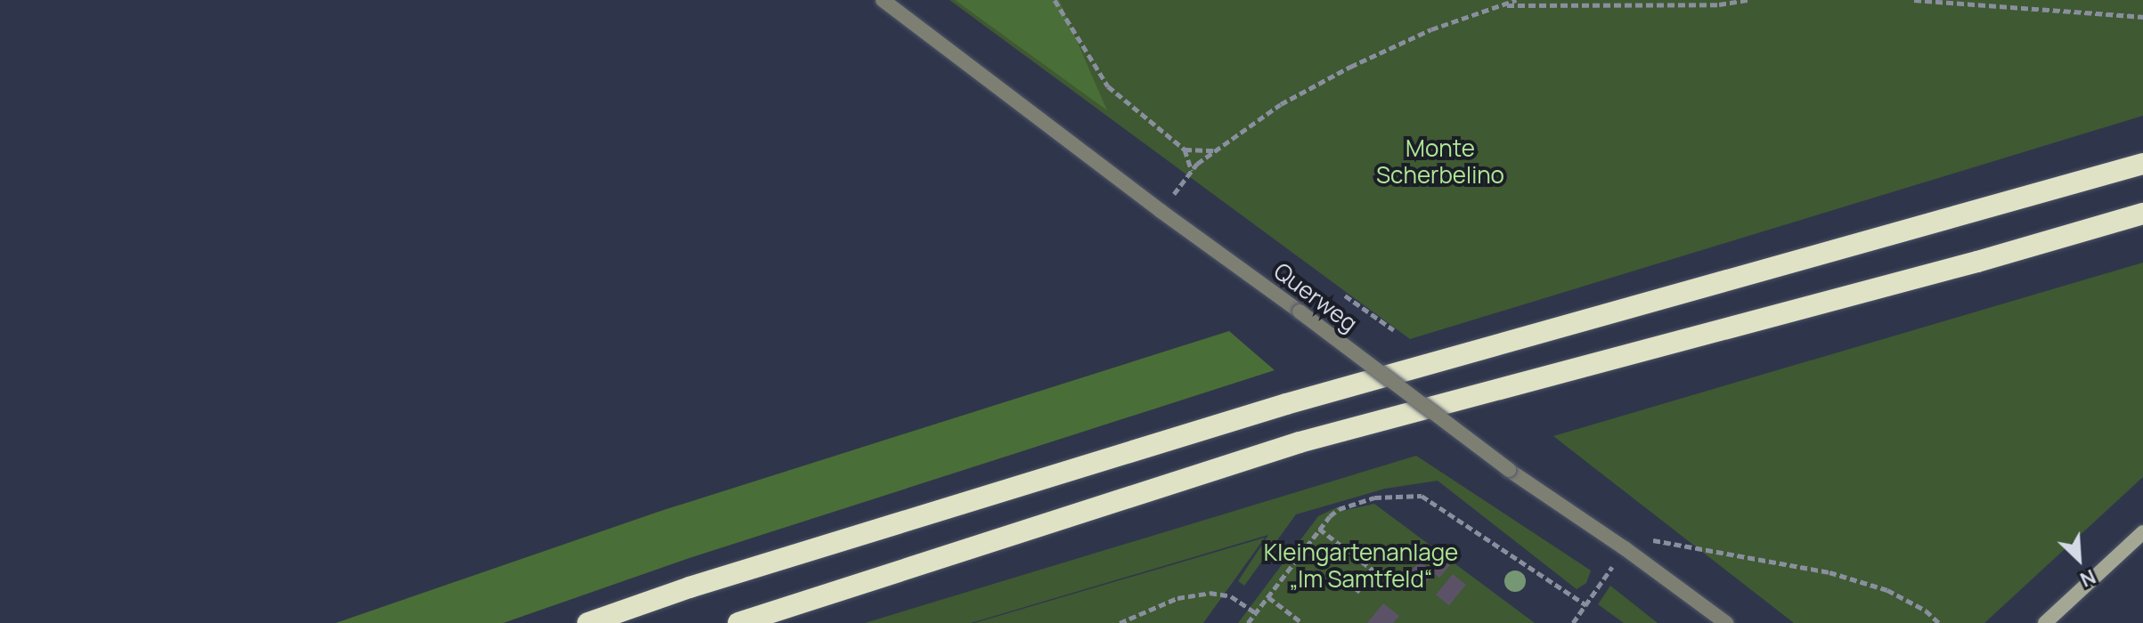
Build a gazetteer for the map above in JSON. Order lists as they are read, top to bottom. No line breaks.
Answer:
{"streets":{"street":["Querweg"]},"parks":["Monte Scherbelino","Kleingartenanlage „Im Samtfeld“"],"north":"bottom right"}
